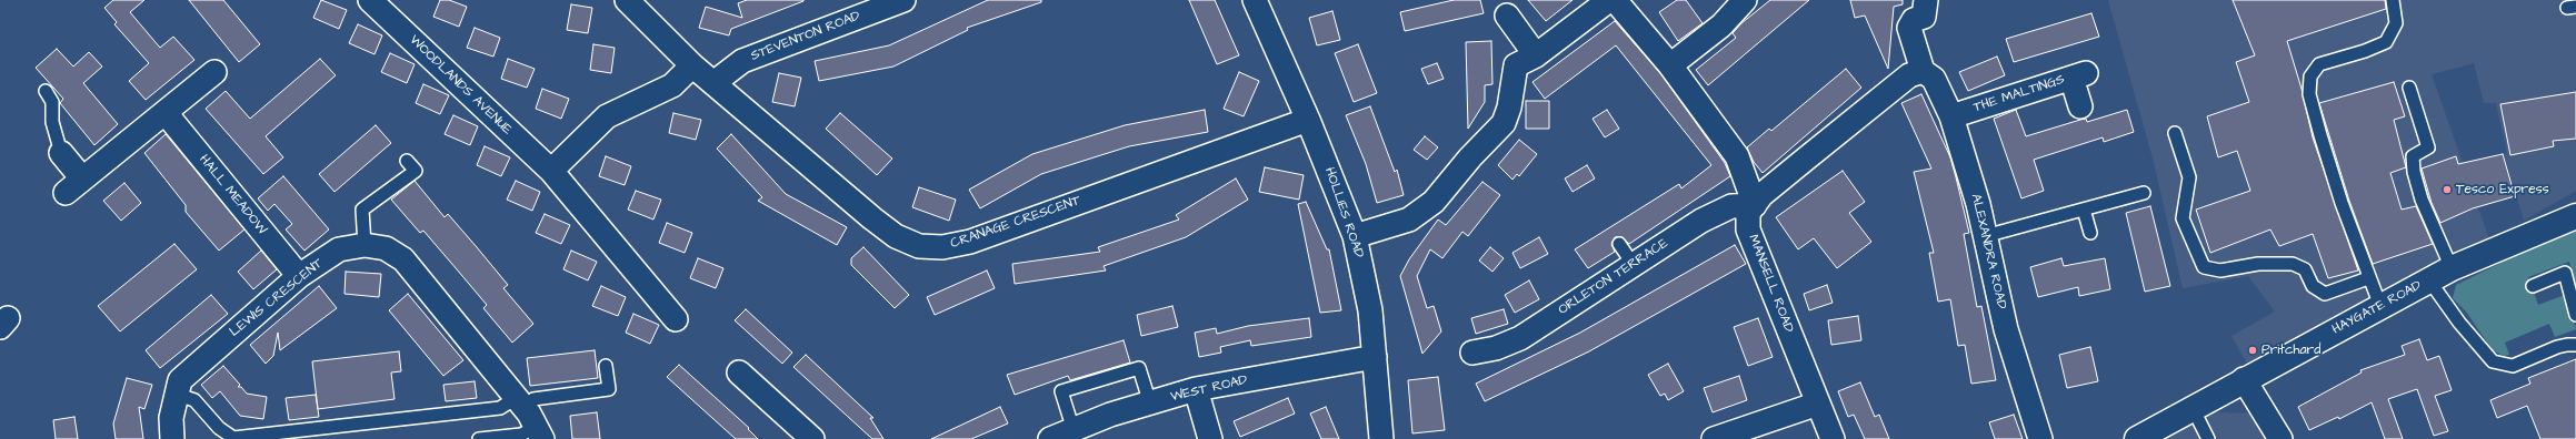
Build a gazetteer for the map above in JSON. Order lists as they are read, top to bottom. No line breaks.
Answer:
{"streets":{"street":["STEVENTON ROAD","WOODLANDS AVENUE","THE MALTINGS","HALL MEADOW","HOLLIES ROAD","CRANAGE CRESCENT","ALEXANDRA ROAD","ORLETON TERRACE","MANSELL ROAD","LEWIS CRESCENT","HAYGATE ROAD","WEST ROAD"]},"crossings":[["STEVENTON ROAD","CRANAGE CRESCENT"],["THE MALTINGS","ALEXANDRA ROAD"],["HALL MEADOW","LEWIS CRESCENT"],["HOLLIES ROAD","CRANAGE CRESCENT"],["HOLLIES ROAD","WEST ROAD"],["ORLETON TERRACE","MANSELL ROAD"]],"places":["Tesco Express","Pritchard"]}
